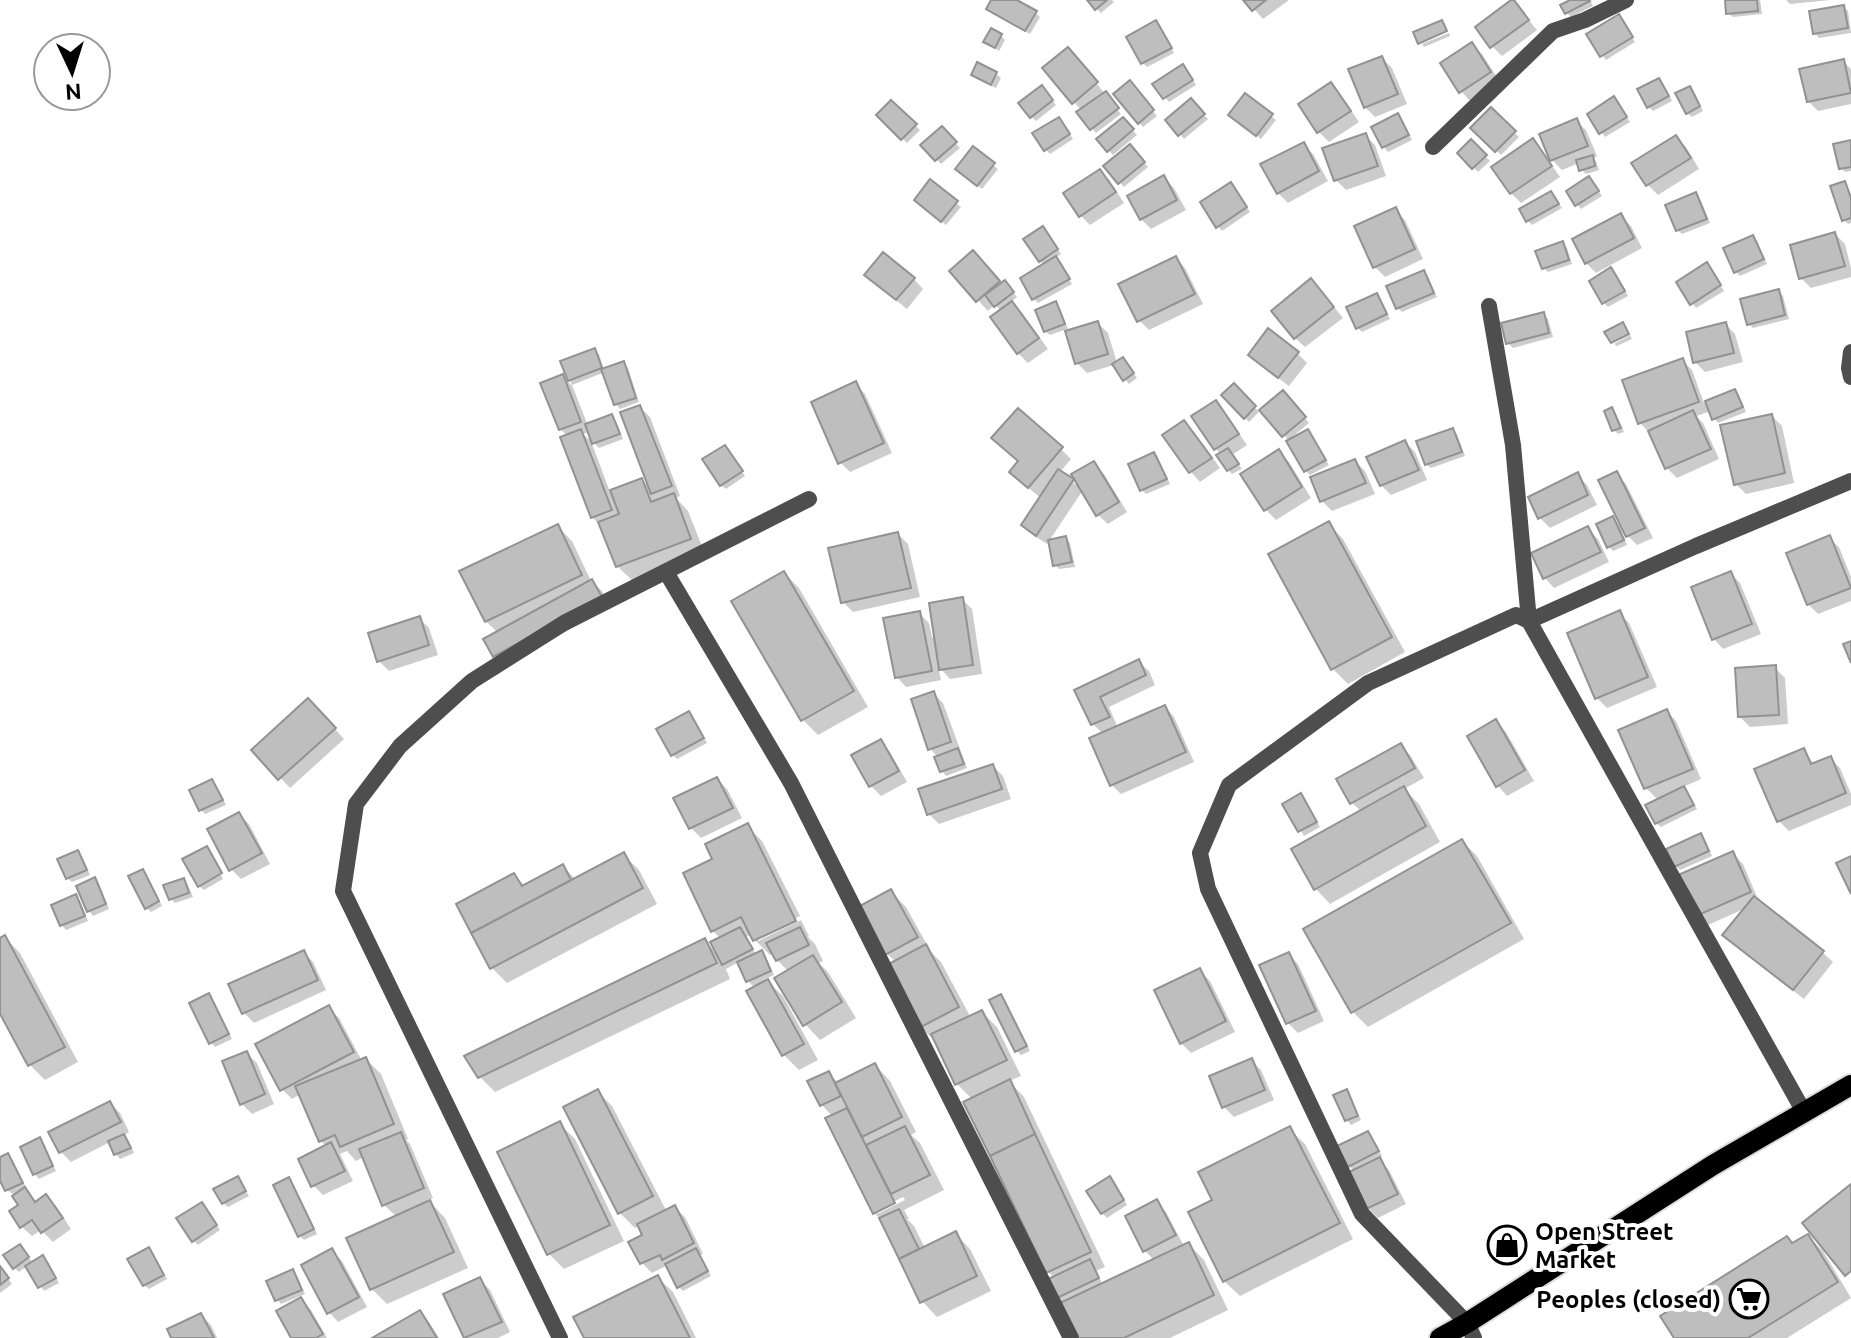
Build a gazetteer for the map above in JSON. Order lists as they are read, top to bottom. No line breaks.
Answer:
{"places":{"shop":["Open Street Market"],"supermarket":["Peoples (closed)"]},"north":"bottom"}
